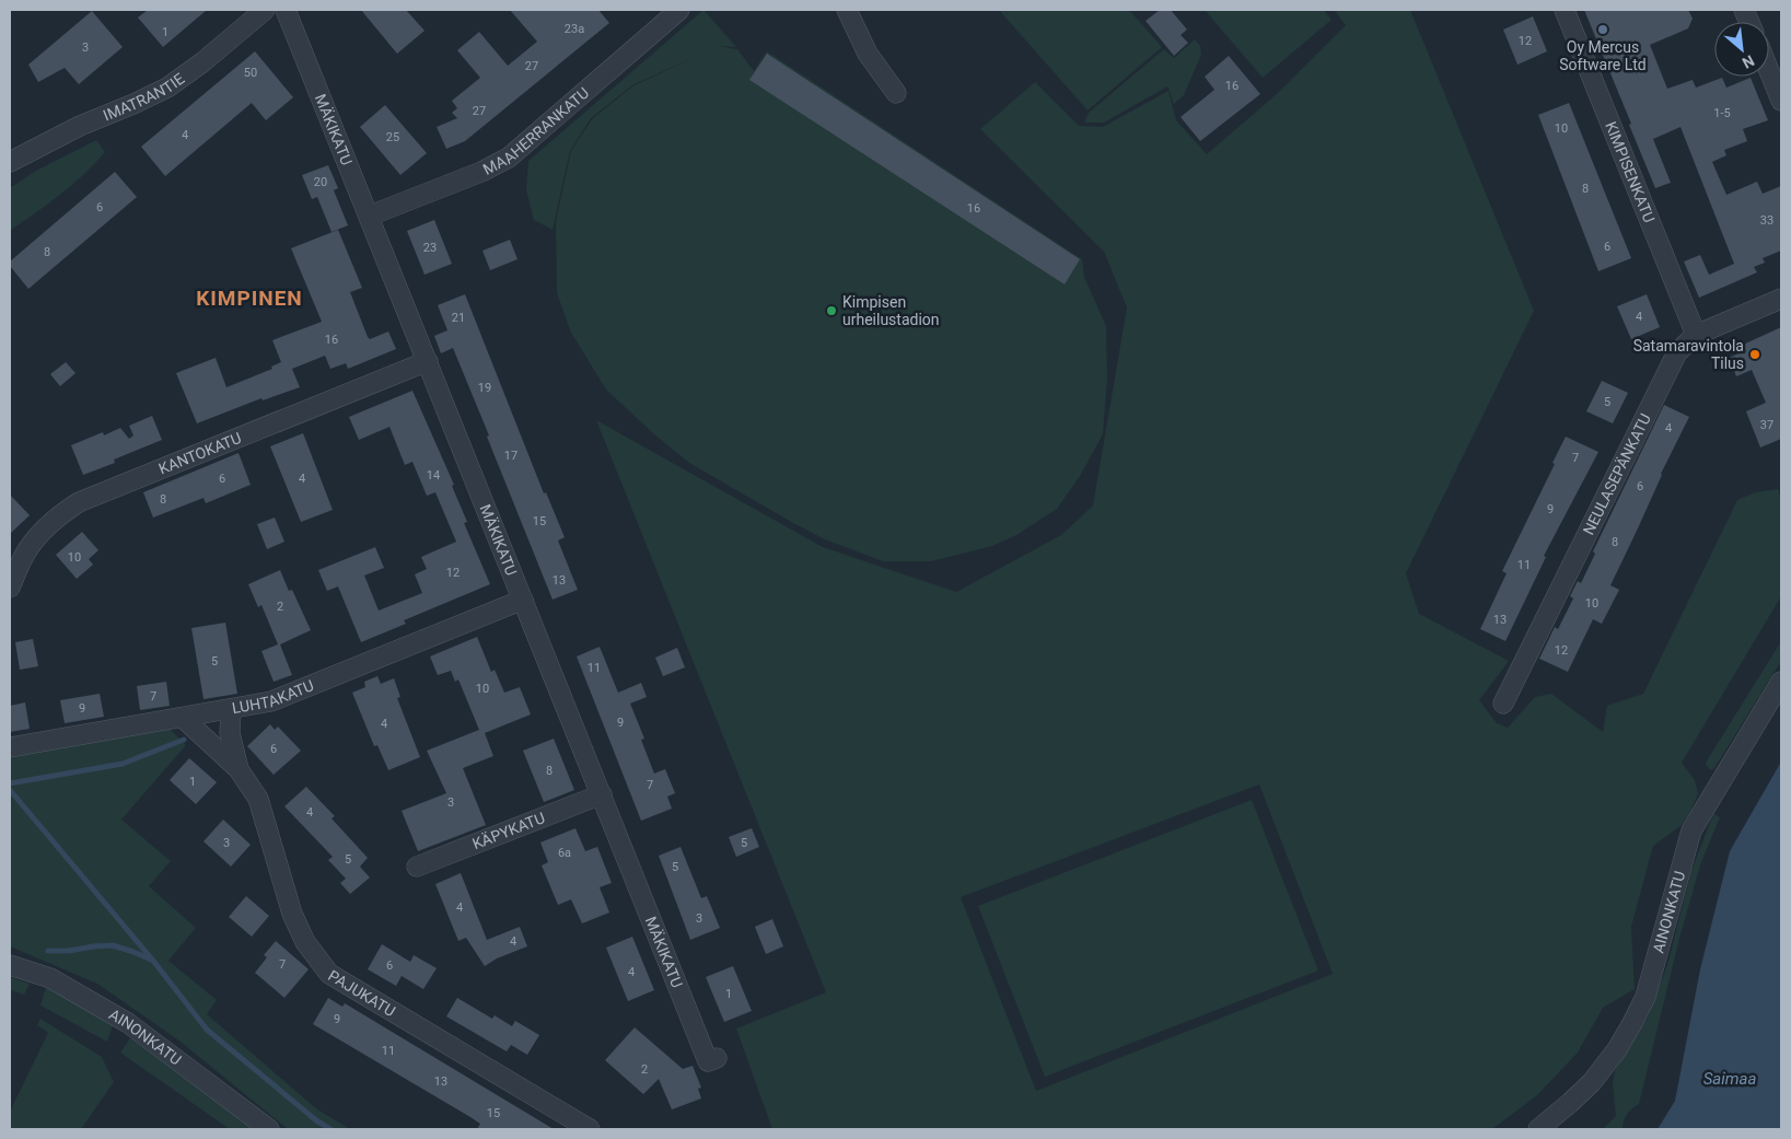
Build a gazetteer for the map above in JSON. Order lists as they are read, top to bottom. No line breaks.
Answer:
{"streets":{"street":["IMATRANTIE","MÄKIKATU","MAAHERRANKATU","KIMPISENKATU","KANTOKATU","NEULASEPÄNKATU","LUHTAKATU","KÄPYKATU","AINONKATU","PAJUKATU"]},"crossings":[["MÄKIKATU","MAAHERRANKATU"],["MÄKIKATU","KANTOKATU"],["MÄKIKATU","LUHTAKATU"],["MÄKIKATU","KÄPYKATU"],["KIMPISENKATU","NEULASEPÄNKATU"],["LUHTAKATU","PAJUKATU"]],"districts":["KIMPINEN"],"water":["Saimaa"],"places":["Oy Mercus Software Ltd","Kimpisen urheilustadion","Satamaravintola Tilus"],"house_numbers":["23a","1","12","3","27","50","16","27","1-5","10","4","25","20","8","6","16","33","6","23","8","4","21","16","19","5","37","4","17","7","14","6","4","6","8","9","15","8","10","11","12","13","10","2","13","12","5","11","10","7","9","9","4","6","8","1","7","3","4","3","5","6a","5","5","4","3","4","7","6","4","1","9","11","2","13","15"],"north":"bottom right"}
